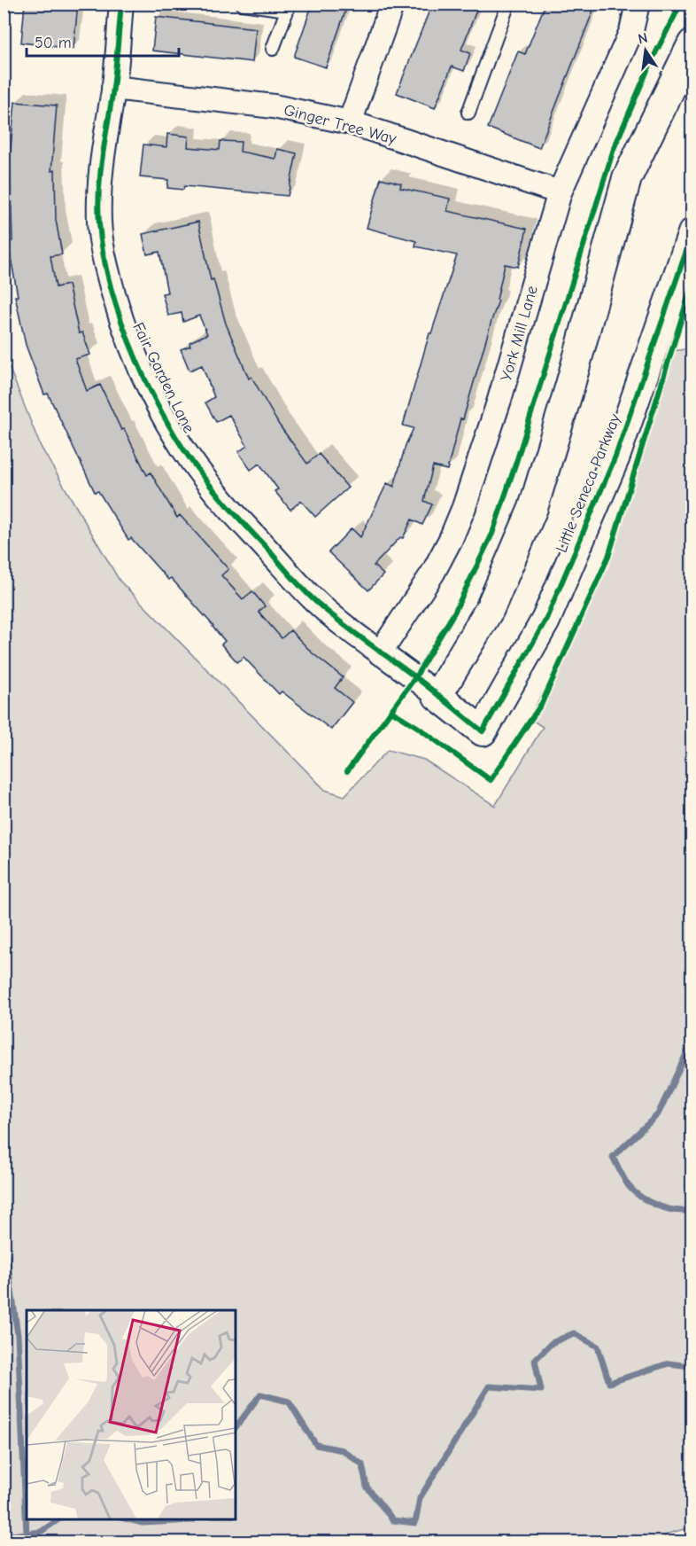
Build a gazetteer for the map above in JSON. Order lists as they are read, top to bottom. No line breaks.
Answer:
{"streets":{"street":["Ginger Tree Way","York Mill Lane","Fair Garden Lane","Little Seneca Parkway"]},"crossings":[["Ginger Tree Way","York Mill Lane"],["Ginger Tree Way","Fair Garden Lane"],["York Mill Lane","Fair Garden Lane"],["Fair Garden Lane","Little Seneca Parkway"]],"scale_bar":"50 m","north":"top"}
